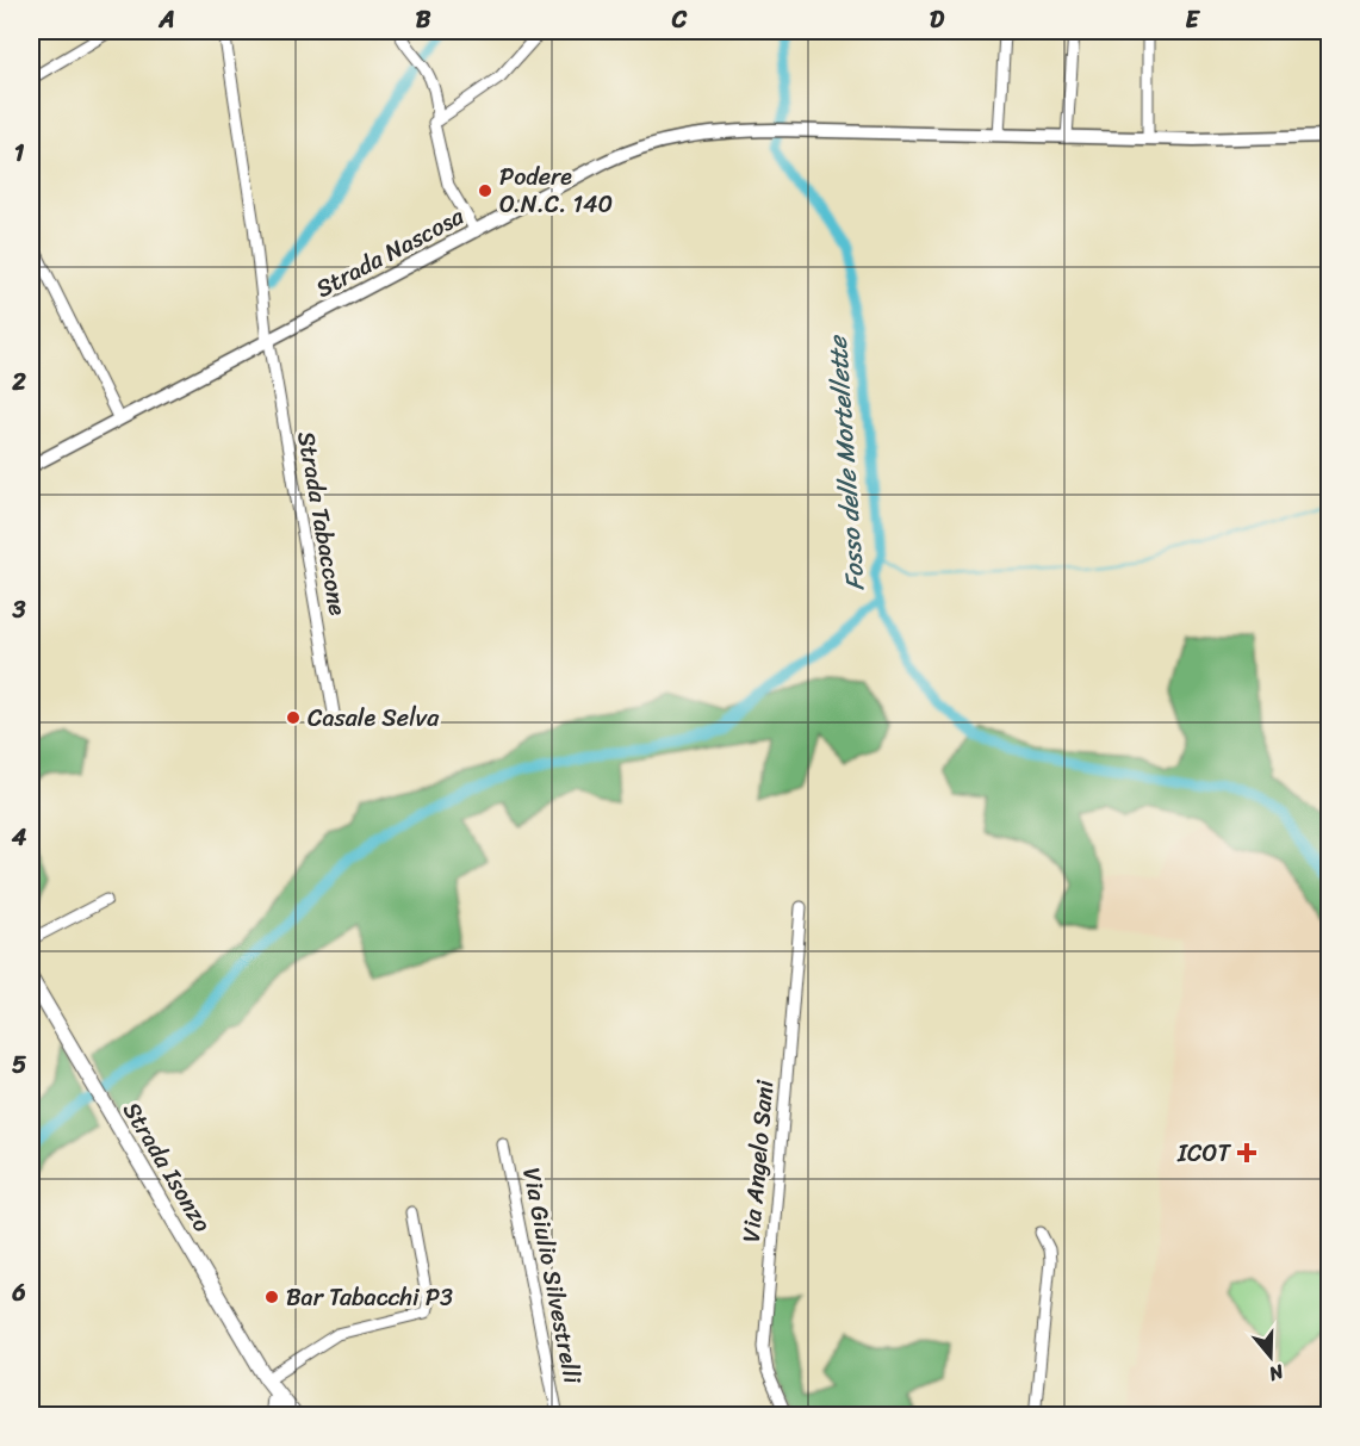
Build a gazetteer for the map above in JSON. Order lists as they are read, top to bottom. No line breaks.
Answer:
{"streets":{"main road":["Strada Isonzo"],"street":["Strada Nascosa","Strada Tabaccone","Via Angelo Sani","Via Giulio Silvestrelli"]},"crossings":[["Strada Nascosa","Strada Tabaccone"]],"water":["Fosso delle Mortellette"],"places":{"other":["Podere O.N.C. 140","Casale Selva","Bar Tabacchi P3"],"health":["ICOT"]},"north":"bottom","grid":{"columns":["A","B","C","D","E"],"rows":["1","2","3","4","5","6"]}}
